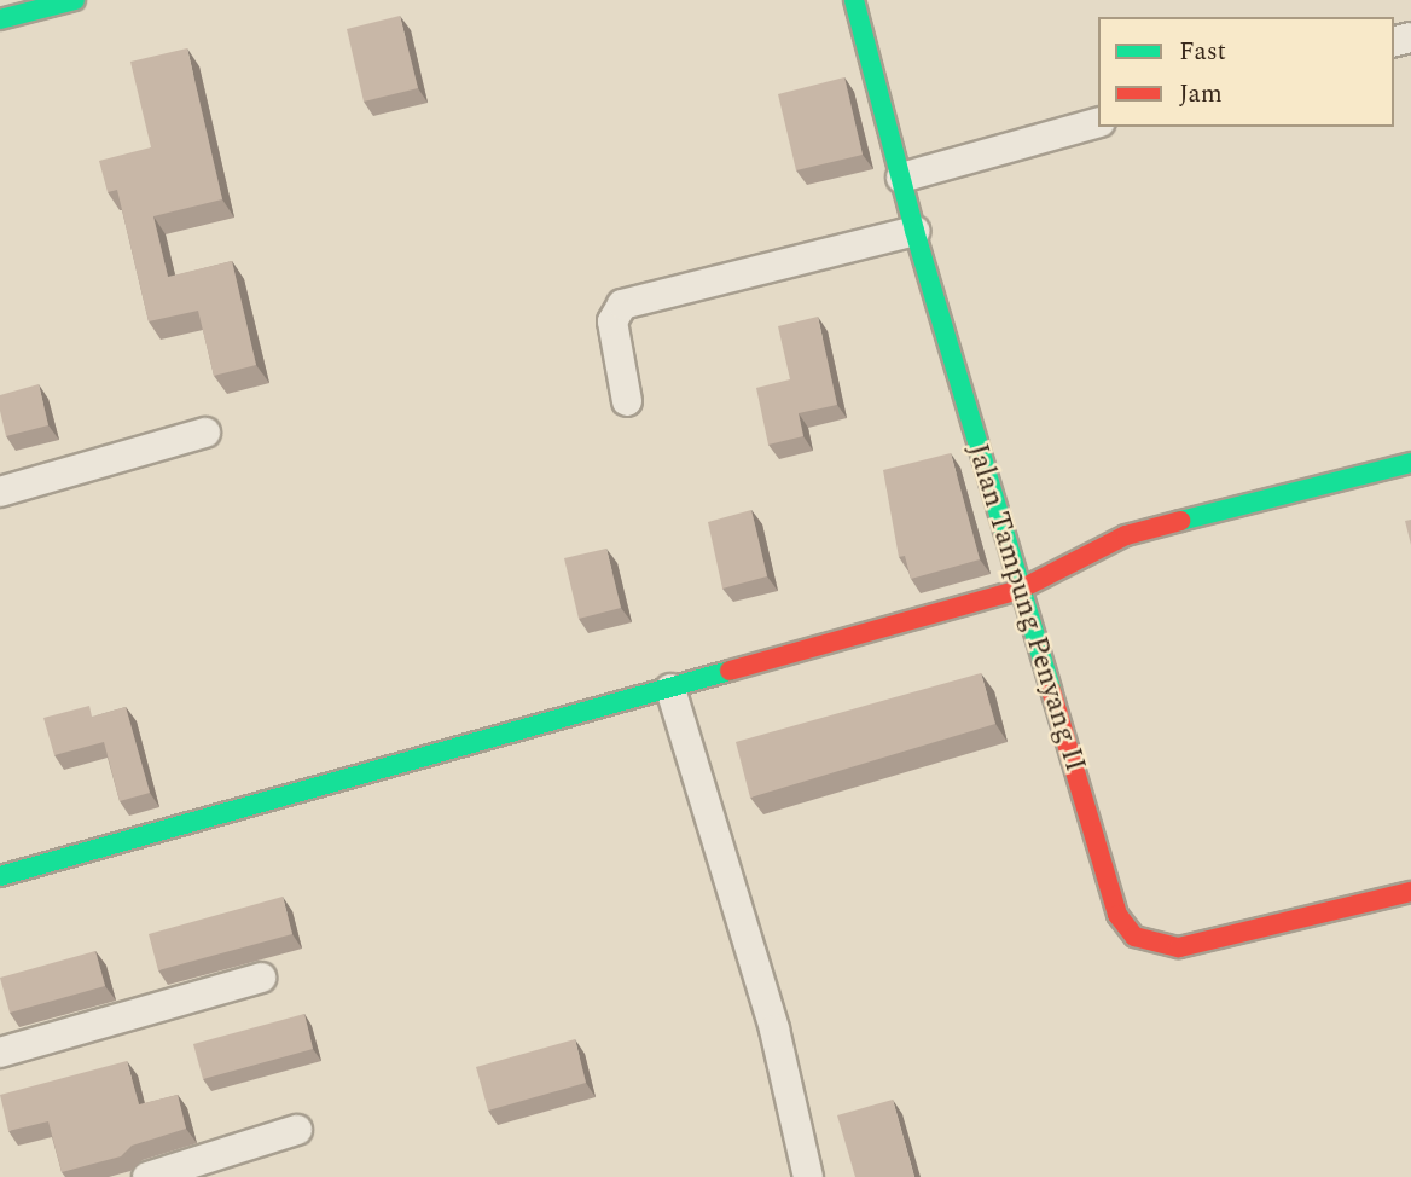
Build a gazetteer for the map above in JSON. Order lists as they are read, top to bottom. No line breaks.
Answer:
{"streets":{"street":["Jalan Tampung Penyang II"]},"legend":["Fast","Jam"]}
